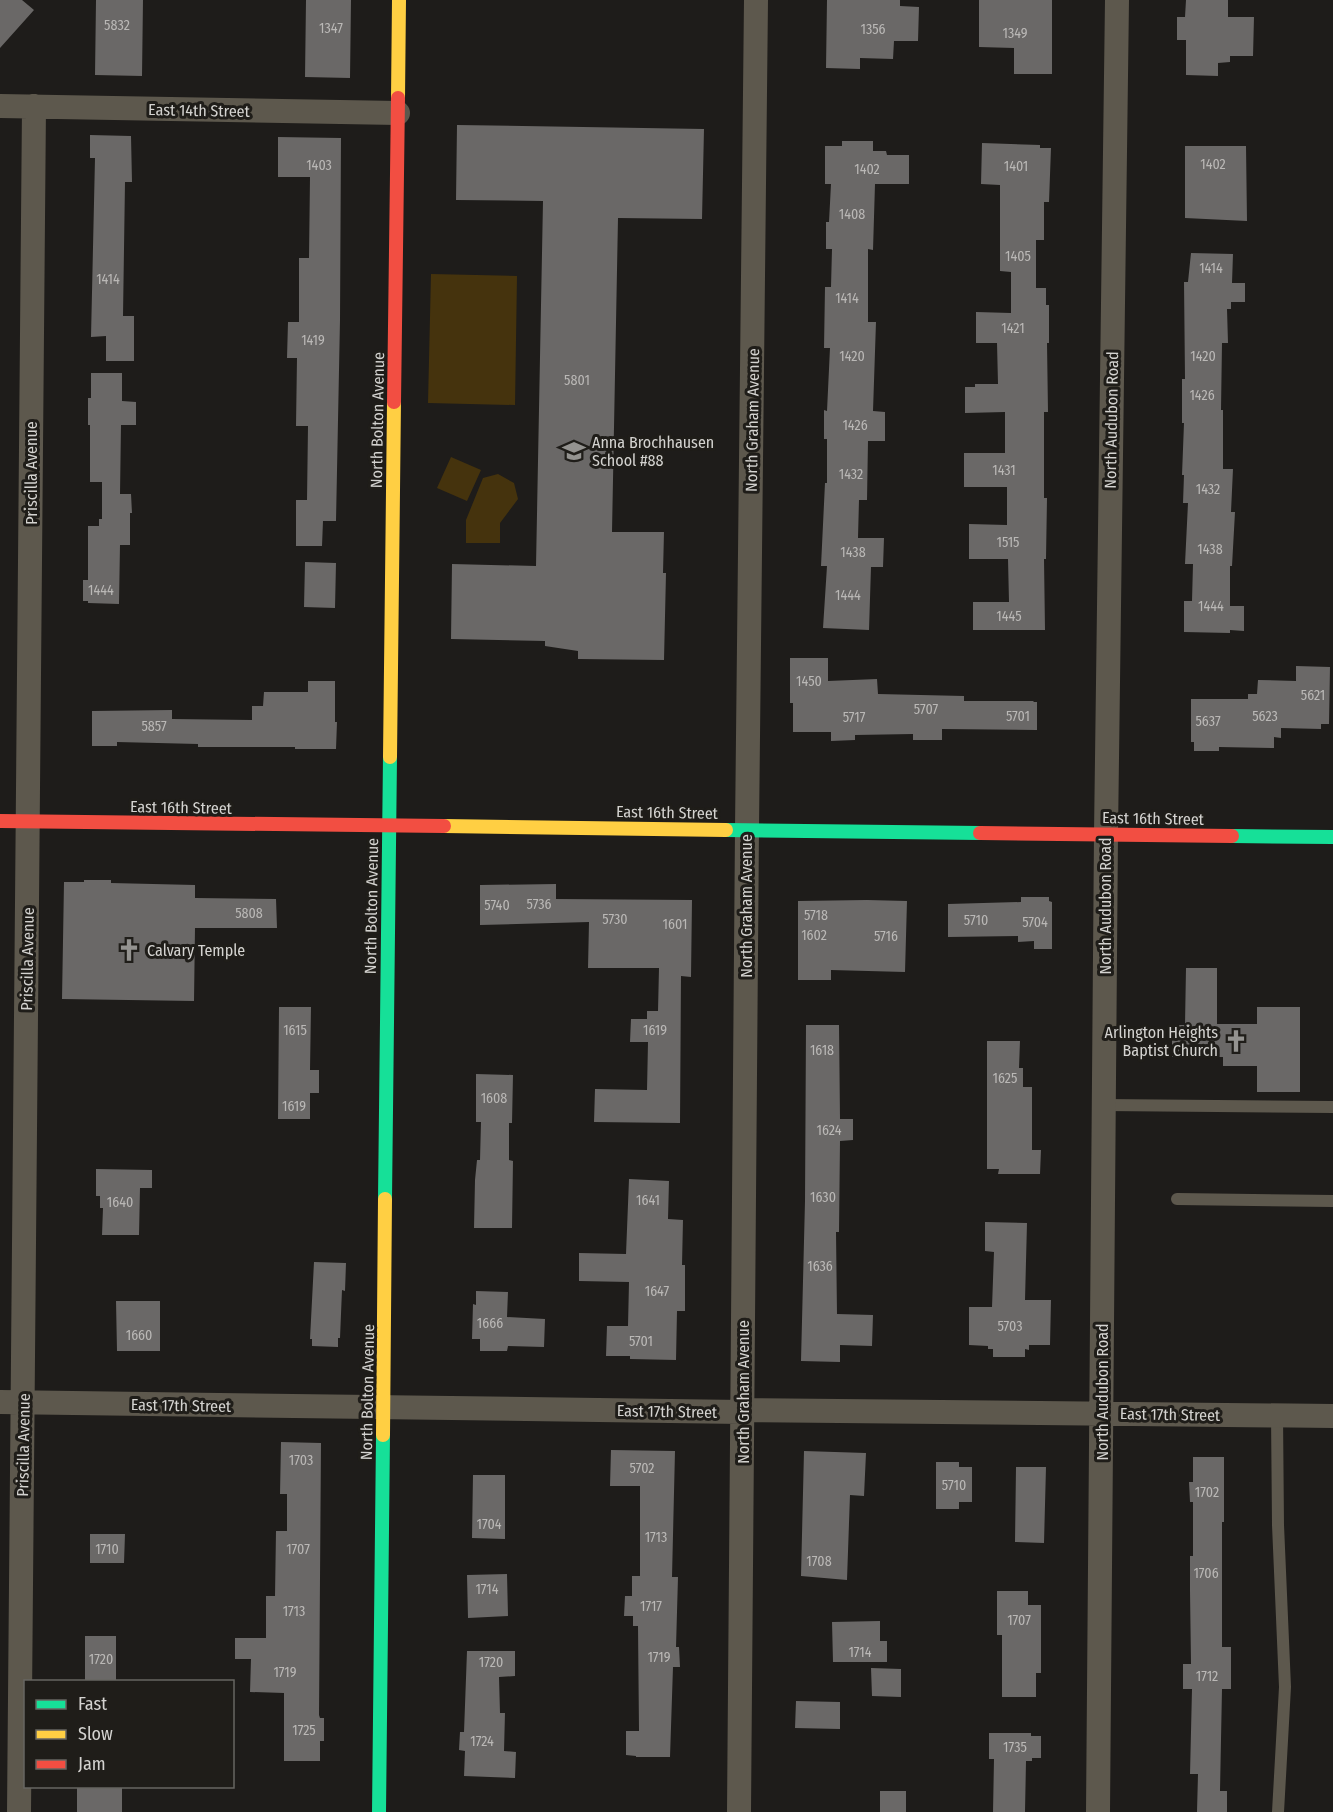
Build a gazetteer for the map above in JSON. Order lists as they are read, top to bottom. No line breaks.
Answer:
{"streets":{"street":["East 14th Street","North Bolton Avenue","North Graham Avenue","North Audubon Road","Priscilla Avenue","East 16th Street","East 17th Street"]},"crossings":[["East 14th Street","North Bolton Avenue"],["East 14th Street","Priscilla Avenue"],["North Bolton Avenue","East 16th Street"],["North Bolton Avenue","East 17th Street"],["North Graham Avenue","East 16th Street"],["North Graham Avenue","East 17th Street"],["North Audubon Road","East 16th Street"],["North Audubon Road","East 17th Street"],["Priscilla Avenue","East 16th Street"],["Priscilla Avenue","East 17th Street"]],"places":{"school or university":["Anna Brochhausen School #88"],"church":["Calvary Temple","Arlington Heights Baptist Church"]},"house_numbers":["5832","1347","1356","1349","1402","1403","1401","1402","1408","1405","1414","1414","1414","1421","1419","1420","1420","5801","1426","1426","1431","1432","1432","1515","1438","1438","1444","1444","1444","1445","1450","5621","5707","5701","5623","5717","5637","5857","5736","5740","5808","5718","5730","5710","5704","1601","1602","5716","1615","1619","1618","1625","1608","1619","1624","1630","1641","1640","1636","1647","1666","5703","1660","5701","1703","5702","5710","1702","1704","1713","1710","1707","1708","1706","1714","1717","1713","1707","1714","1719","1720","1720","1719","1712","1725","1724","1735"],"legend":["Fast","Slow","Jam"]}
